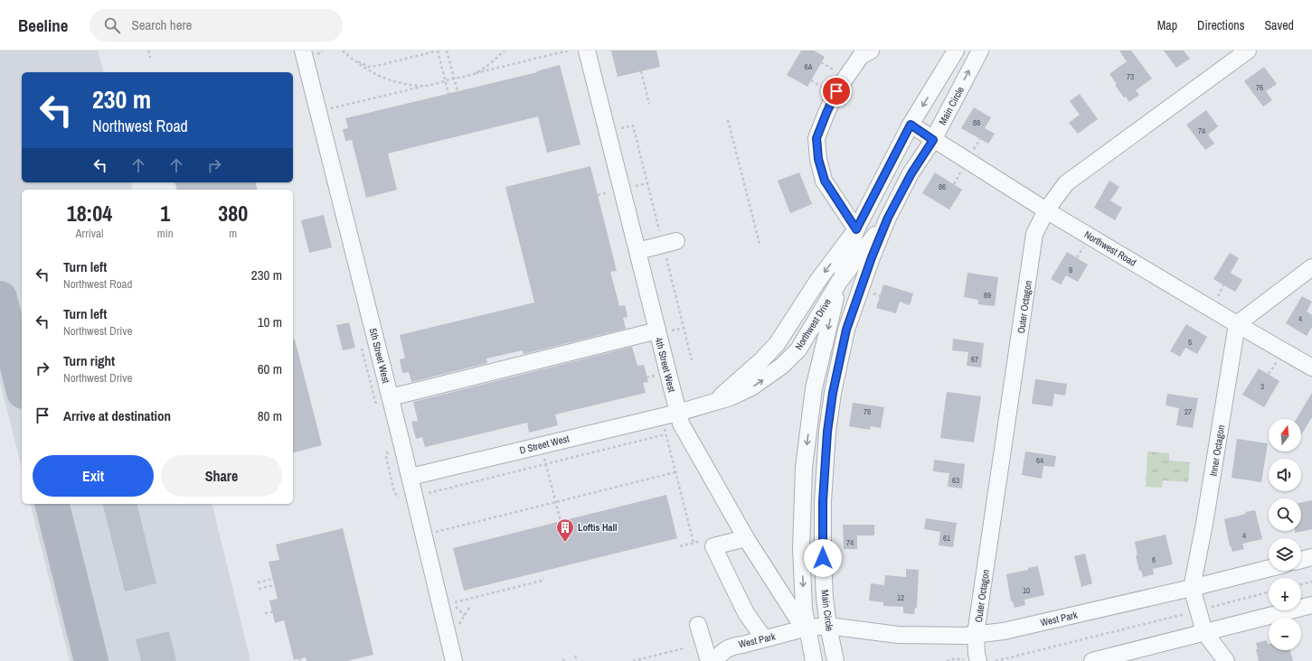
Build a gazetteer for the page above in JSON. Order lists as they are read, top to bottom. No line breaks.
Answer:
{"streets":{"street":["Main Circle","Northwest Road","Outer Octagon","Northwest Drive","5th Street West","4th Street West","D Street West","Inner Octagon","West Park"]},"crossings":[["Main Circle","Northwest Road"],["Main Circle","Northwest Drive"],["Main Circle","West Park"],["Northwest Road","Outer Octagon"],["Northwest Road","Northwest Drive"],["Northwest Road","Inner Octagon"],["Outer Octagon","West Park"],["Northwest Drive","4th Street West"],["Northwest Drive","D Street West"],["5th Street West","D Street West"],["4th Street West","D Street West"],["4th Street West","West Park"],["Inner Octagon","West Park"]],"places":{"building":["Loftis Hall"]},"house_numbers":["6A","73","76","88","74","86","9","69","4","5","67","3","78","27","64","63","4","61","74","6","10","12"],"north":"top","page":{"header":"Beeline","search":"Search here","nav":["Map","Directions","Saved"],"turn":["230 m","Northwest Road"],"eta":["18:04","Arrival","1","min","380","m"],"list":[{"name":"Turn left","note":"Northwest Road","value":"230 m"},{"name":"Turn left","note":"Northwest Drive","value":"10 m"},{"name":"Turn right","note":"Northwest Drive","value":"60 m"},{"name":"Arrive at destination","value":"80 m"}],"map_buttons":["+","−"],"buttons":["Exit","Share"]}}
